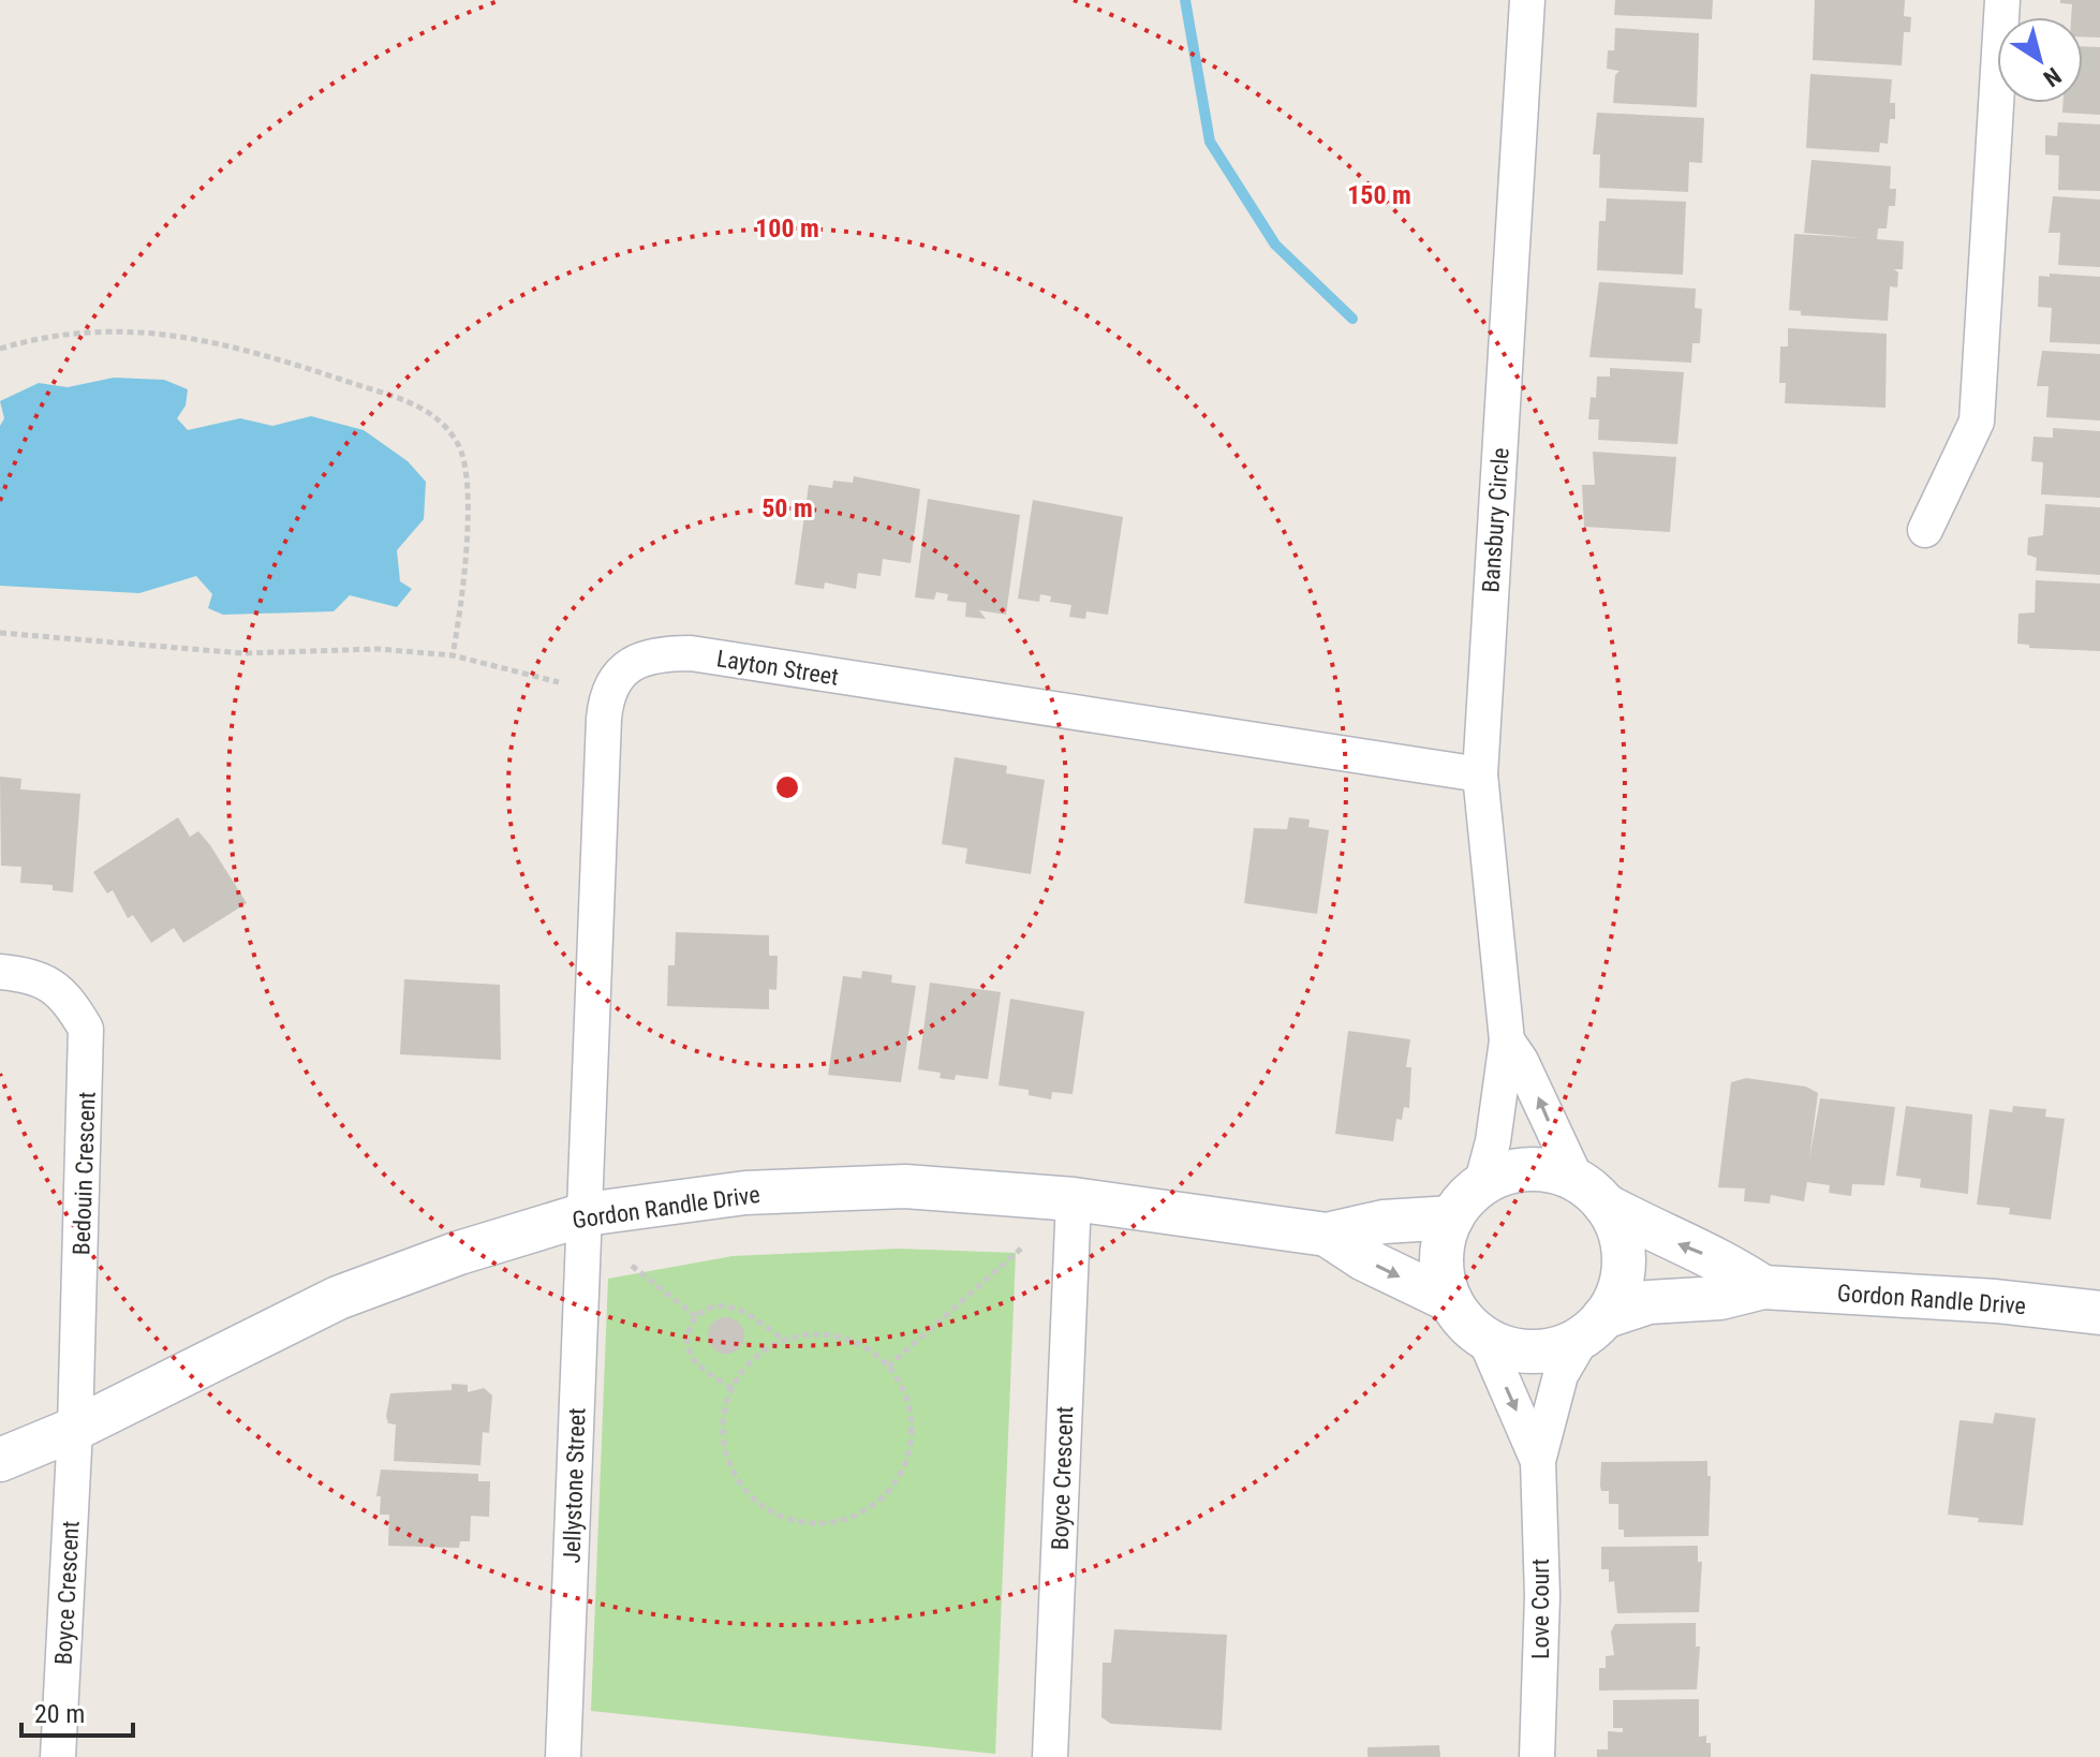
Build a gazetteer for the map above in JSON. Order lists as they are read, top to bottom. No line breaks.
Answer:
{"streets":{"street":["Bansbury Circle","Layton Street","Bedouin Crescent","Gordon Randle Drive","Boyce Crescent","Jellystone Street","Love Court"]},"crossings":[["Bansbury Circle","Layton Street"],["Bansbury Circle","Gordon Randle Drive"],["Bansbury Circle","Love Court"],["Layton Street","Gordon Randle Drive"],["Layton Street","Jellystone Street"],["Bedouin Crescent","Gordon Randle Drive"],["Bedouin Crescent","Boyce Crescent"],["Gordon Randle Drive","Boyce Crescent"],["Gordon Randle Drive","Jellystone Street"],["Gordon Randle Drive","Love Court"]],"scale_bar":"20 m","north":"bottom right","rings":["150 m","100 m","50 m"]}
